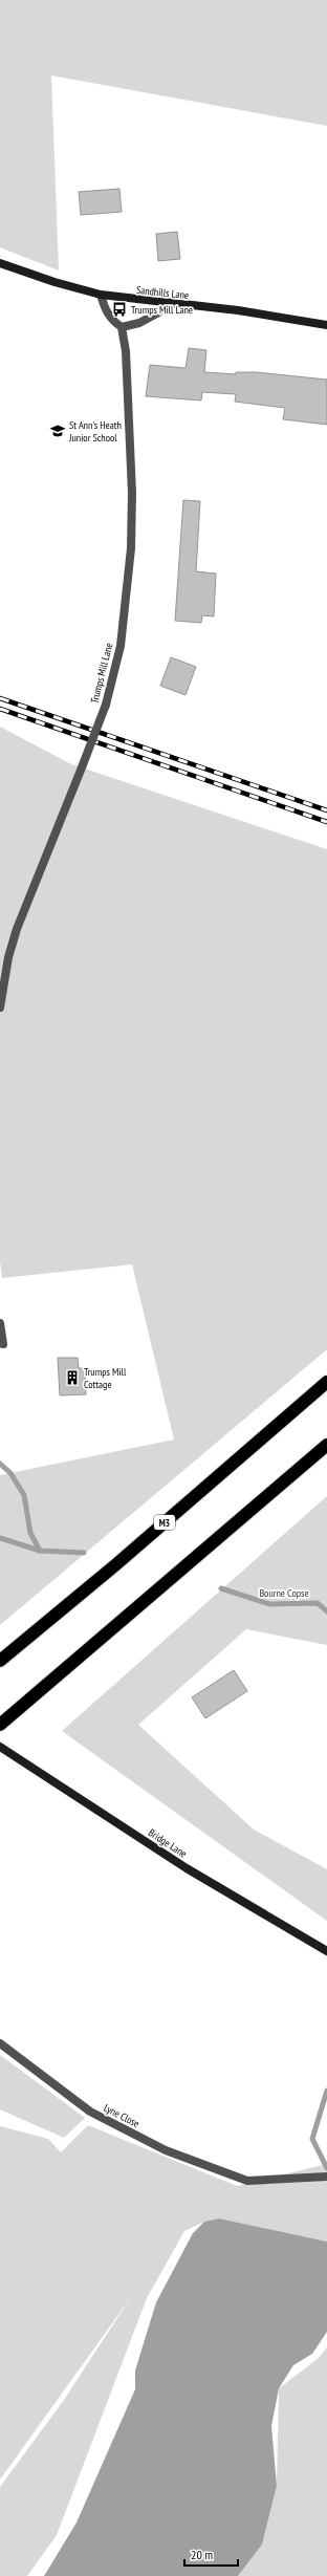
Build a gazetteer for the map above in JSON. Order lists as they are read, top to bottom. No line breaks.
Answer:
{"streets":{"highway":["M3"],"street":["Sandhills Lane","Trumps Mill Lane","Bridge Lane","Lyne Close"]},"parks":["Bourne Copse"],"places":{"bus stop":["Trumps Mill Lane"],"school or university":["St Ann's Heath Junior School"],"building":["Trumps Mill Cottage"]},"scale_bar":"20 m"}
